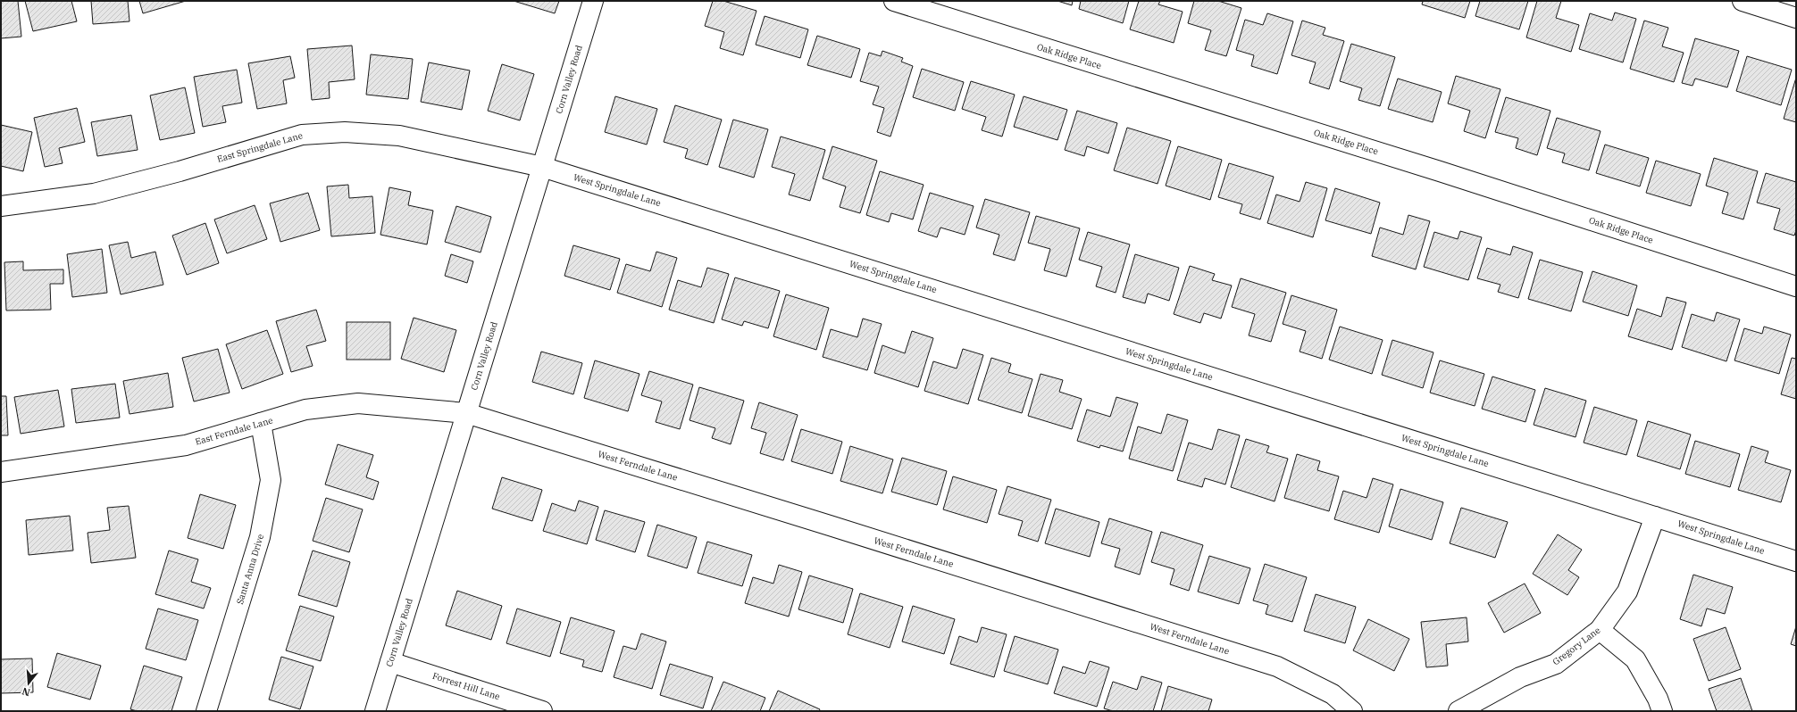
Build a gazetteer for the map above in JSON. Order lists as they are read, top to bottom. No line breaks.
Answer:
{"streets":{"street":["Oak Ridge Place","Corn Valley Road","East Springdale Lane","West Springdale Lane","East Ferndale Lane","West Ferndale Lane","Santa Anna Drive","Gregory Lane","Forrest Hill Lane"]},"crossings":[["Corn Valley Road","East Springdale Lane"],["Corn Valley Road","West Springdale Lane"],["Corn Valley Road","East Ferndale Lane"],["Corn Valley Road","West Ferndale Lane"],["Corn Valley Road","Forrest Hill Lane"],["East Springdale Lane","West Springdale Lane"],["West Springdale Lane","Gregory Lane"],["East Ferndale Lane","West Ferndale Lane"],["East Ferndale Lane","Santa Anna Drive"]],"north":"bottom"}
